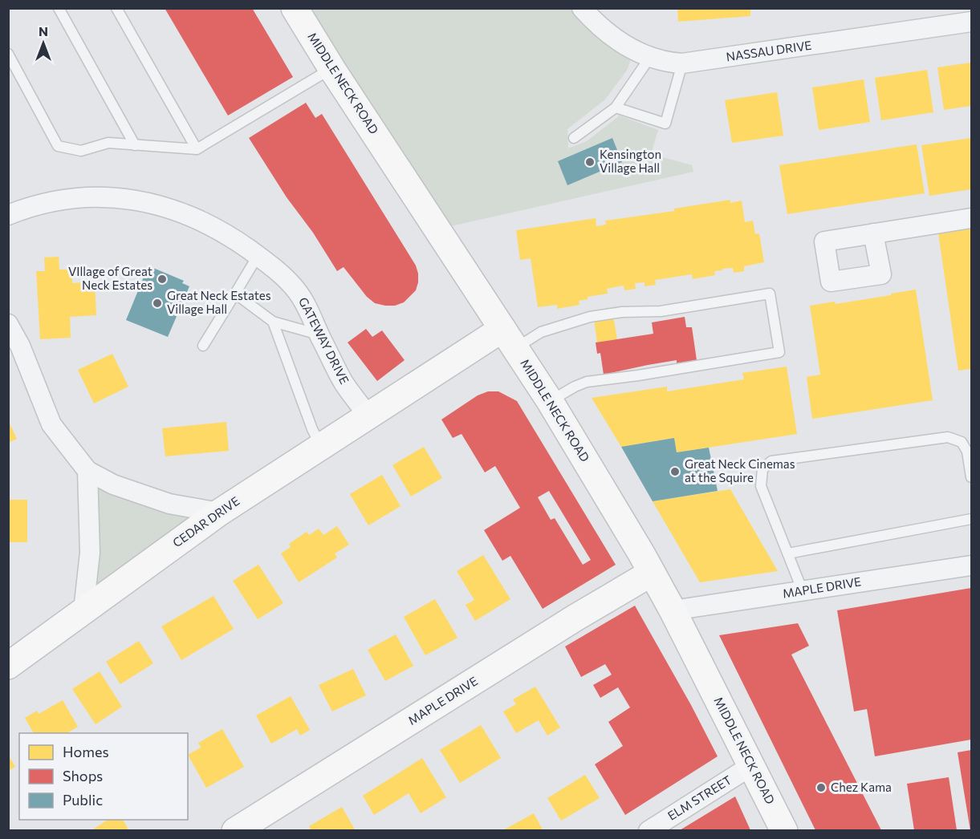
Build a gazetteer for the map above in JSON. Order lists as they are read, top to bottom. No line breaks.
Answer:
{"streets":{"street":["NASSAU DRIVE","MIDDLE NECK ROAD","GATEWAY DRIVE","CEDAR DRIVE","MAPLE DRIVE","ELM STREET"]},"crossings":[["MIDDLE NECK ROAD","CEDAR DRIVE"],["MIDDLE NECK ROAD","MAPLE DRIVE"],["MIDDLE NECK ROAD","ELM STREET"],["GATEWAY DRIVE","CEDAR DRIVE"]],"places":["Kensington Village Hall","VIllage of Great Neck Estates","Great Neck Estates Village Hall","Great Neck Cinemas at the Squire","Chez Kama"],"legend":["Homes","Shops","Public"],"north":"top"}
